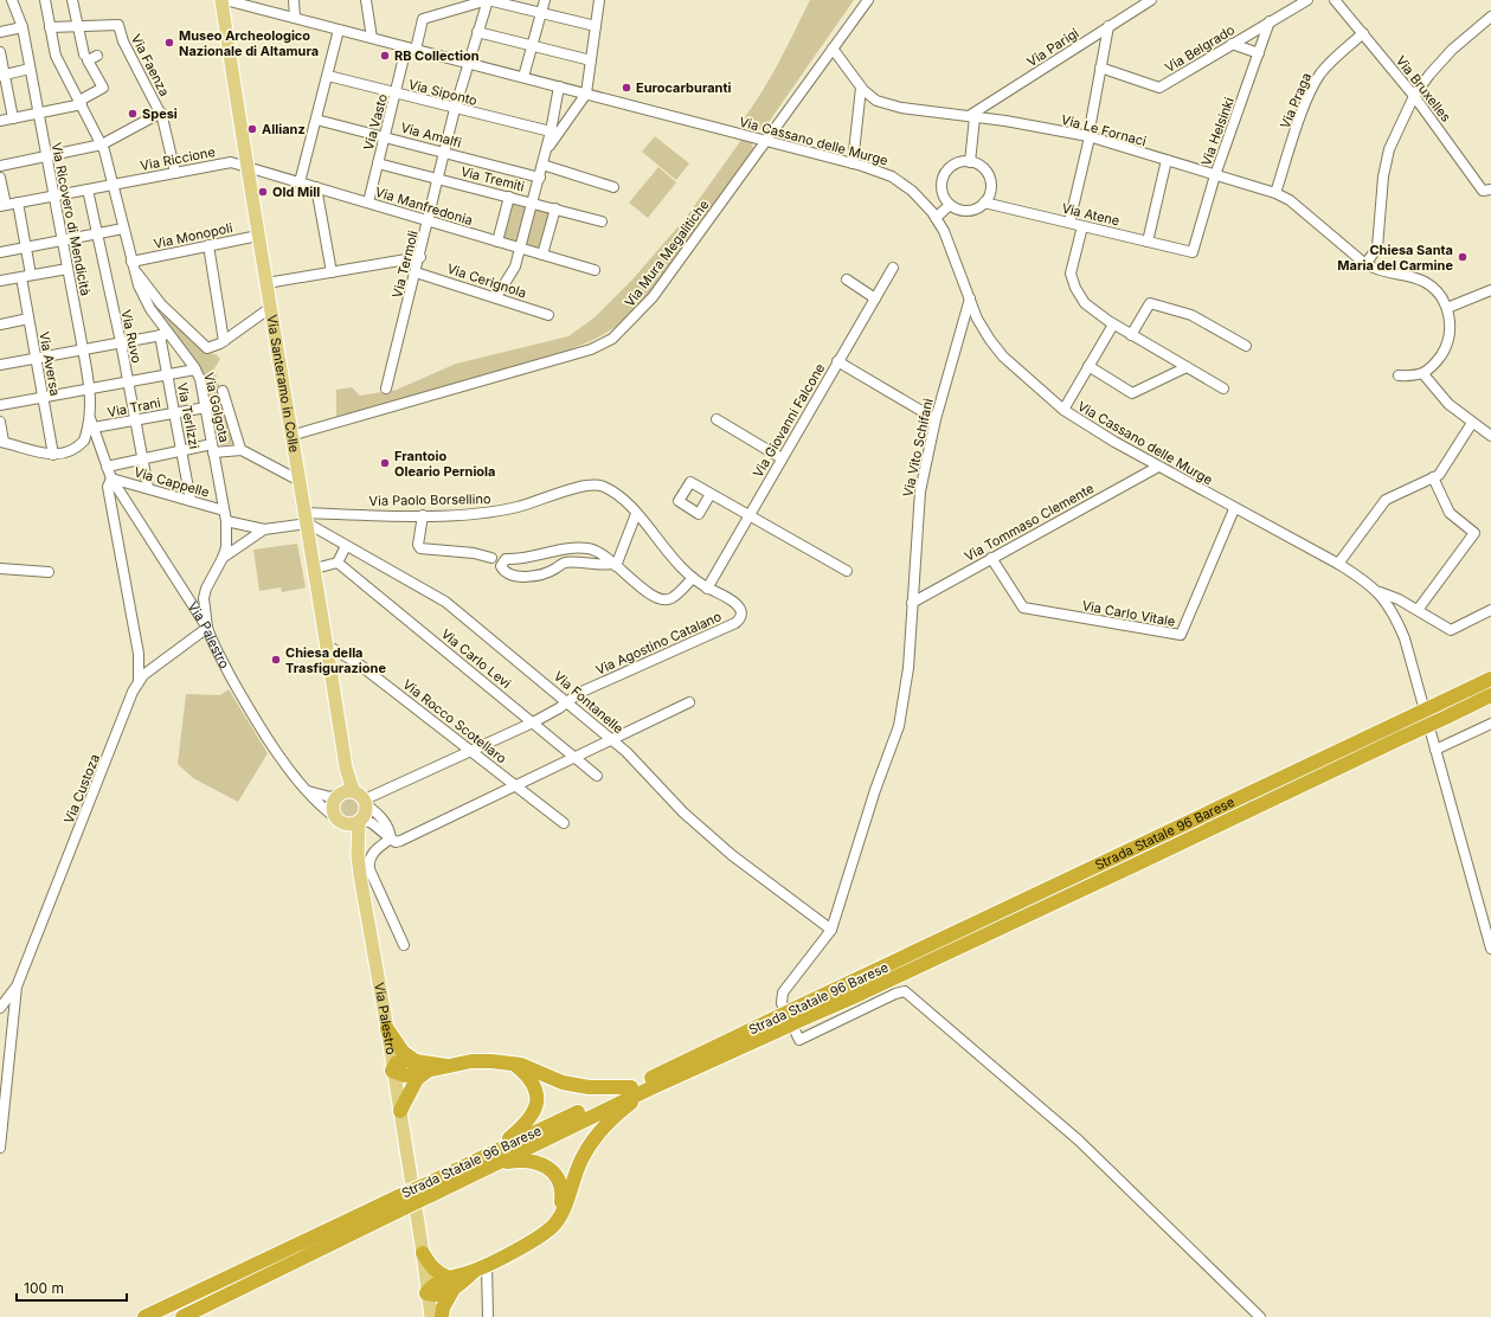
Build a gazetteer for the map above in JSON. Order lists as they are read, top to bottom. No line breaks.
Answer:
{"streets":{"highway":["Strada Statale 96 Barese"],"main road":["Via Santeramo in Colle","Via Palestro"],"street":["Via Parigi","Via Belgrado","Via Faenza","Via Bruxelles","Via Siponto","Via Praga","Via Vasto","Via Le Fornaci","Via Helsinki","Via Amalfi","Via Cassano delle Murge","Via Riccione","Via Tremiti","Via Manfredonia","Via Atene","Via Ricovero di Mendicità","Via Monopoli","Via Mura Megalitiche","Via Termoli","Via Cerignola","Via Ruvo","Via Aversa","Via Trani","Via Golgota","Via Terlizzi","Via Giovanni Falcone","Via Vito Schifani","Via Cappelle","Via Paolo Borsellino","Via Tommaso Clemente","Via Carlo Vitale","Via Agostino Catalano","Via Carlo Levi","Via Fontanelle","Via Rocco Scotellaro","Via Custoza"]},"crossings":[["Via Parigi","Via Le Fornaci"],["Via Belgrado","Via Helsinki"],["Via Faenza","Via Riccione"],["Via Bruxelles","Via Praga"],["Via Siponto","Via Vasto"],["Via Siponto","Via Termoli"],["Via Praga","Via Le Fornaci"],["Via Vasto","Via Amalfi"],["Via Vasto","Via Cassano delle Murge"],["Via Vasto","Via Tremiti"],["Via Vasto","Via Manfredonia"],["Via Le Fornaci","Via Helsinki"],["Via Le Fornaci","Via Mura Megalitiche"],["Via Helsinki","Via Atene"],["Via Amalfi","Via Termoli"],["Via Cassano delle Murge","Via Mura Megalitiche"],["Via Cassano delle Murge","Via Termoli"],["Via Cassano delle Murge","Via Vito Schifani"],["Via Cassano delle Murge","Via Tommaso Clemente"],["Via Cassano delle Murge","Via Carlo Vitale"],["Via Riccione","Via Manfredonia"],["Via Riccione","Via Ricovero di Mendicità"],["Via Riccione","Via Ruvo"],["Via Riccione","Via Aversa"],["Via Riccione","Via Santeramo in Colle"],["Via Riccione","Via Golgota"],["Via Tremiti","Via Termoli"],["Via Manfredonia","Via Termoli"],["Via Manfredonia","Via Santeramo in Colle"],["Via Ricovero di Mendicità","Via Trani"],["Via Ricovero di Mendicità","Via Cappelle"],["Via Ricovero di Mendicità","Via Palestro"],["Via Ricovero di Mendicità","Via Custoza"],["Via Monopoli","Via Santeramo in Colle"],["Via Monopoli","Via Golgota"],["Via Mura Megalitiche","Via Santeramo in Colle"],["Via Termoli","Via Cerignola"],["Via Ruvo","Via Trani"],["Via Ruvo","Via Cappelle"],["Via Santeramo in Colle","Via Paolo Borsellino"],["Via Santeramo in Colle","Via Palestro"],["Via Santeramo in Colle","Via Fontanelle"],["Via Santeramo in Colle","Via Rocco Scotellaro"],["Via Trani","Via Golgota"],["Via Trani","Via Terlizzi"],["Via Golgota","Via Terlizzi"],["Via Golgota","Via Cappelle"],["Via Terlizzi","Via Cappelle"],["Via Giovanni Falcone","Via Paolo Borsellino"],["Via Giovanni Falcone","Via Agostino Catalano"],["Via Vito Schifani","Via Tommaso Clemente"],["Via Vito Schifani","Via Fontanelle"],["Via Cappelle","Via Palestro"],["Via Paolo Borsellino","Via Agostino Catalano"],["Via Paolo Borsellino","Via Fontanelle"],["Via Tommaso Clemente","Via Carlo Vitale"],["Via Agostino Catalano","Via Fontanelle"]],"places":["Museo Archeologico Nazionale di Altamura","RB Collection","Eurocarburanti","Spesi","Allianz","Old Mill","Chiesa Santa Maria del Carmine","Frantoio Oleario Perniola","Chiesa della Trasfigurazione"],"scale_bar":"100 m"}
